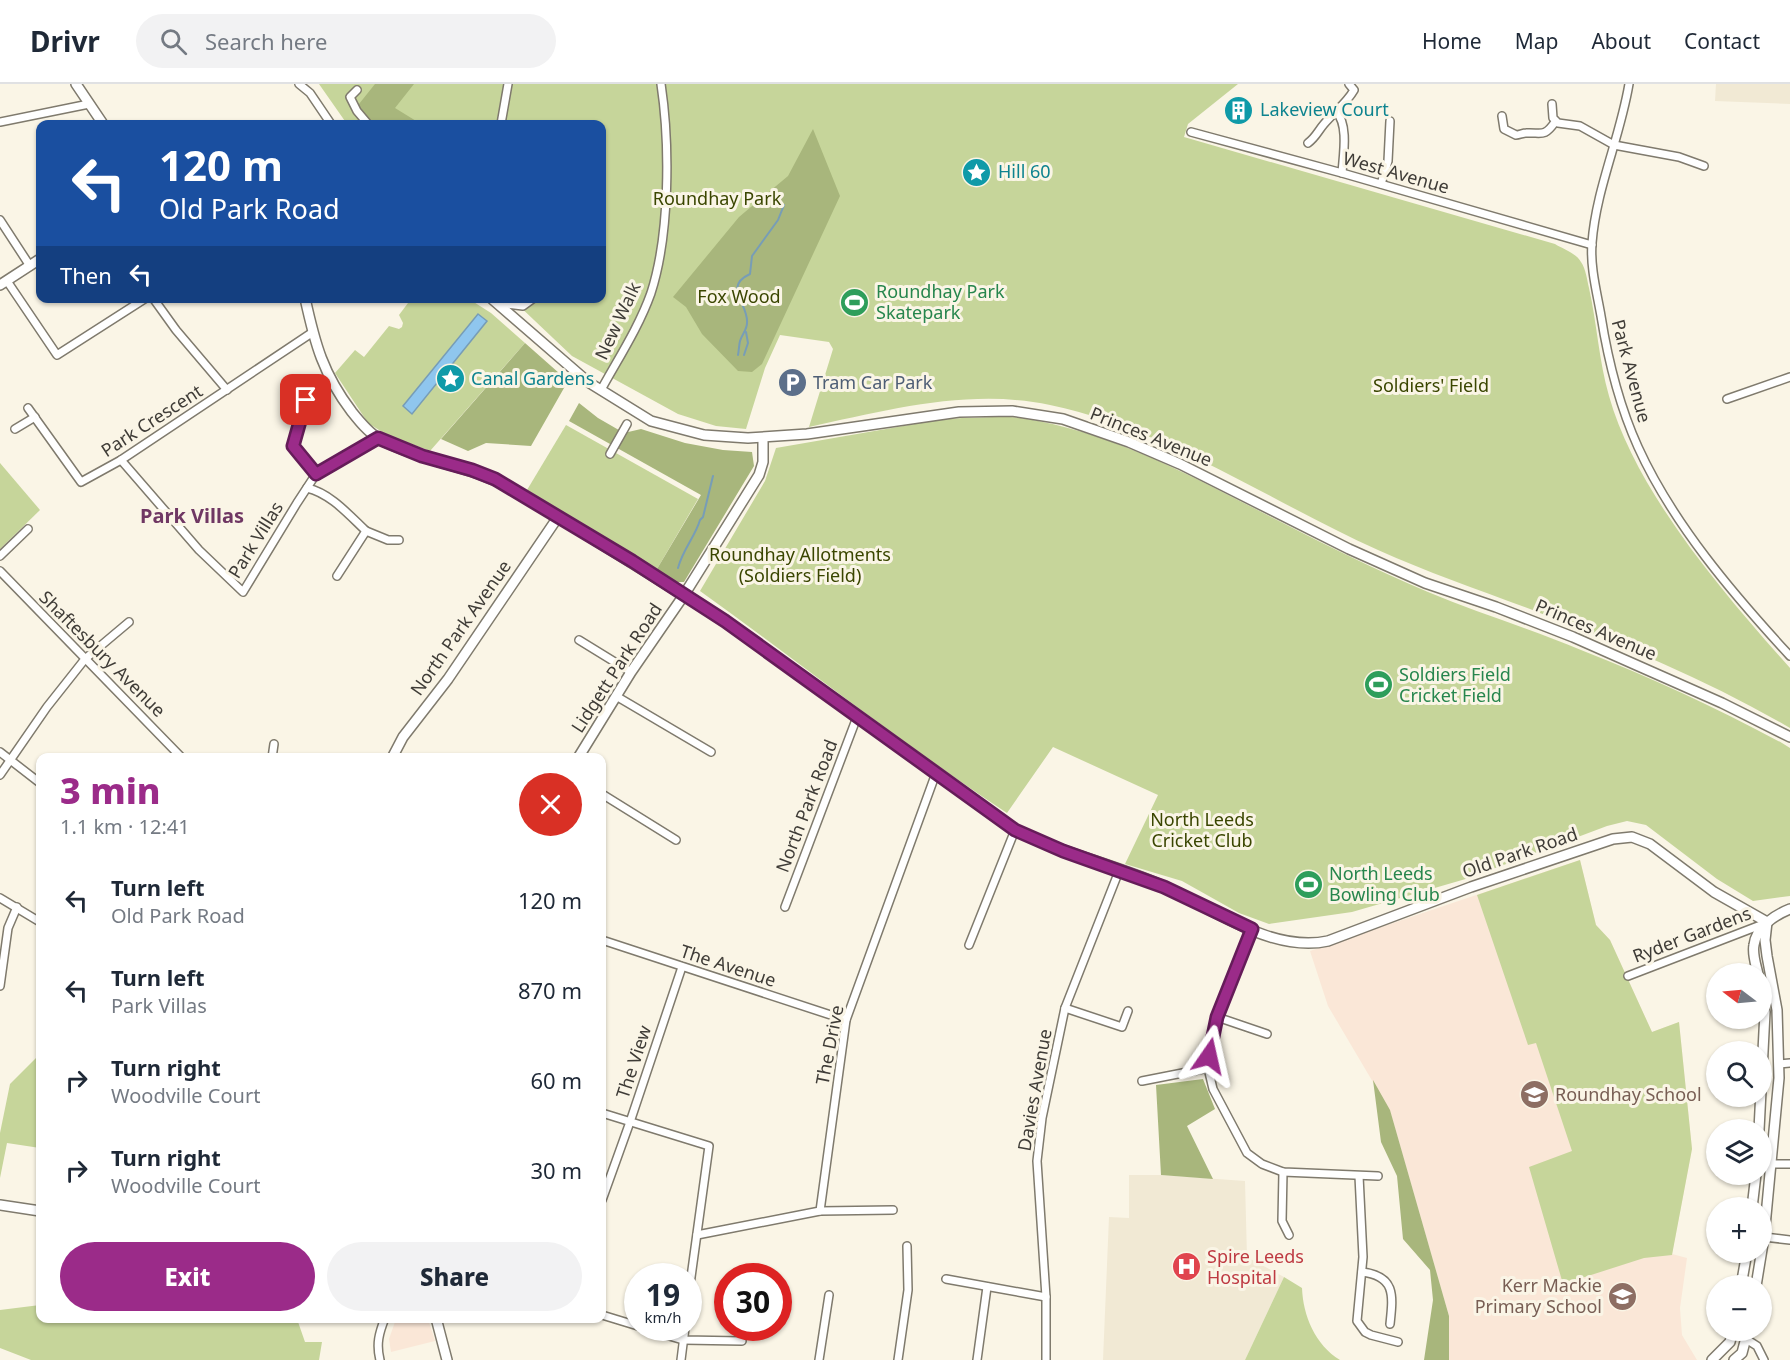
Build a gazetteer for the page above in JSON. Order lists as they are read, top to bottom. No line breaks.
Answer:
{"streets":{"street":["West Avenue","New Walk","Park Avenue","Park Crescent","Princes Avenue","Park Villas","North Park Avenue","Shaftesbury Avenue","Lidgett Park Road","North Park Road","Old Park Road","Ryder Gardens","The Avenue","The Drive","The View","Davies Avenue"]},"crossings":[["West Avenue","Park Avenue"],["New Walk","Princes Avenue"],["Park Crescent","Park Villas"],["Park Crescent","Old Park Road"],["Princes Avenue","Lidgett Park Road"],["Park Villas","Old Park Road"],["North Park Avenue","Old Park Road"],["Lidgett Park Road","Old Park Road"],["North Park Road","Old Park Road"],["Old Park Road","Ryder Gardens"],["Old Park Road","The Drive"],["Old Park Road","Davies Avenue"],["The Avenue","The Drive"],["The Avenue","The View"]],"districts":["Park Villas"],"parks":["Roundhay Park","Fox Wood","Soldiers' Field","Roundhay Allotments (Soldiers Field)","North Leeds Cricket Club"],"places":{"building":["Lakeview Court"],"place":["Hill 60","Canal Gardens"],"sports":["Roundhay Park Skatepark","Soldiers Field Cricket Field","North Leeds Bowling Club"],"parking":["Tram Car Park"],"school or university":["Roundhay School","Kerr Mackie Primary School"],"hospital":["Spire Leeds Hospital"]},"north":"left","page":{"header":"Drivr","search":"Search here","nav":["Home","Map","About","Contact"],"turn":["120 m","Old Park Road"],"then":"Then","heading":["3 min","1.1 km · 12:41"],"list":[{"name":"Turn left","note":"Old Park Road","value":"120 m"},{"name":"Turn left","note":"Park Villas","value":"870 m"},{"name":"Turn right","note":"Woodville Court","value":"60 m"},{"name":"Turn right","note":"Woodville Court","value":"30 m"}],"map_buttons":["+","−"],"buttons":["Exit","Share"],"speed":"19 km/h","limit":"30"}}
